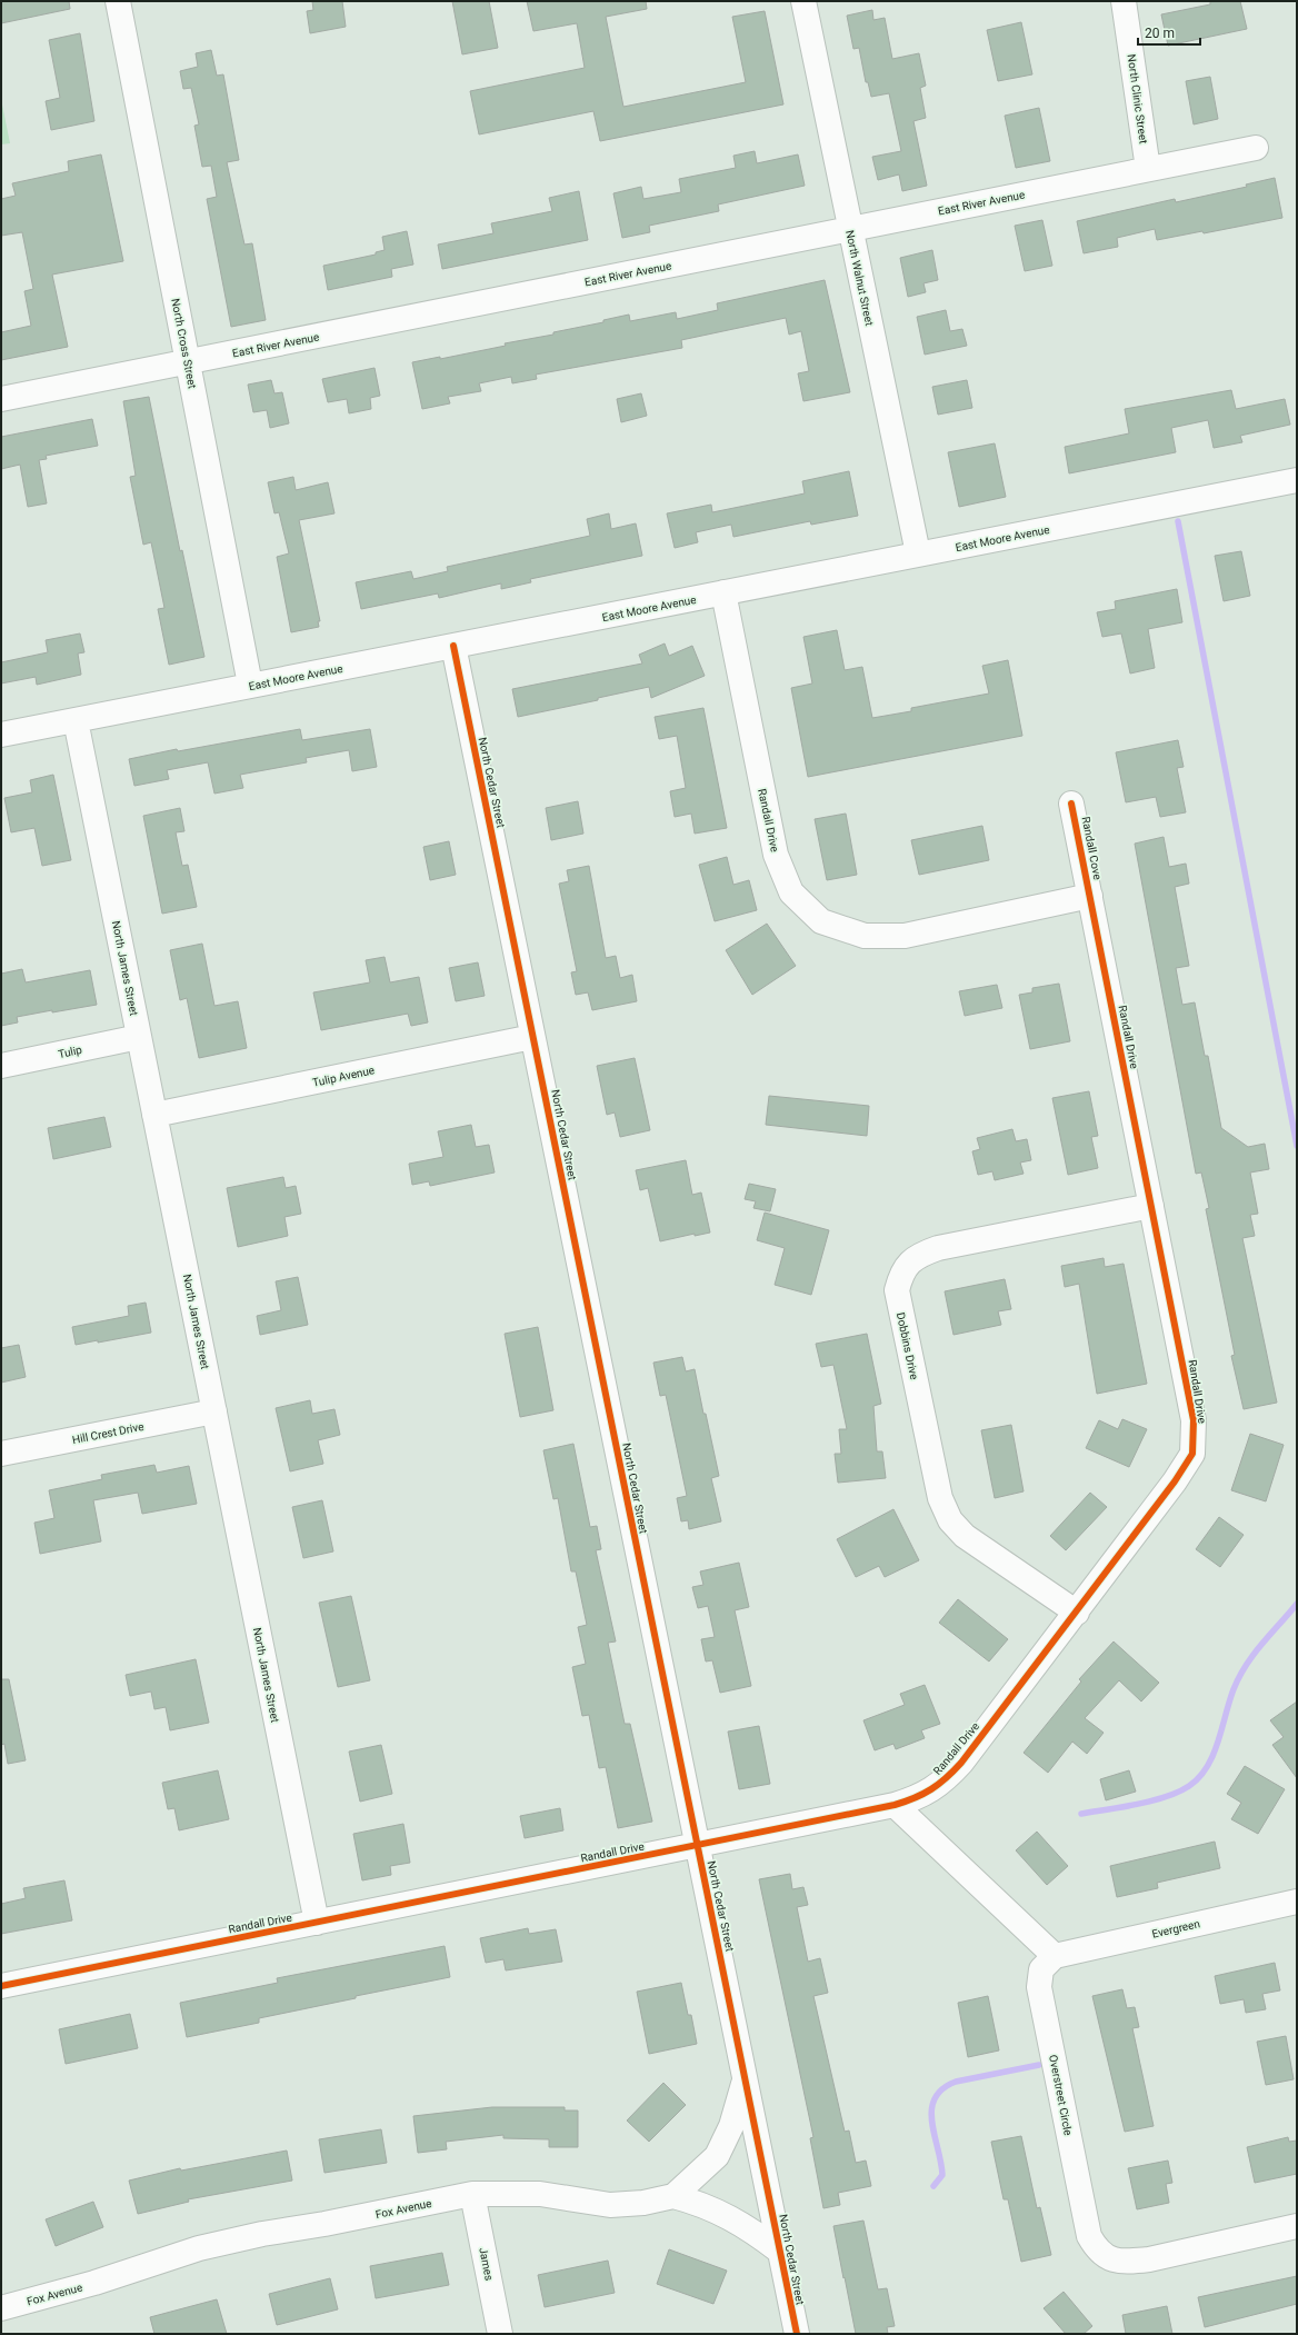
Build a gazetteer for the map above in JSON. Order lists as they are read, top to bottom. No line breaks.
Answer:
{"streets":{"street":["North Clinic Street","East River Avenue","North Walnut Street","North Cross Street","East Moore Avenue","North Cedar Street","Randall Drive","Randall Cove","North James Street","Tulip","Tulip Avenue","Dobbins Drive","Hill Crest Drive","Evergreen","Overstreet Circle","Fox Avenue","James"]},"crossings":[["North Clinic Street","East River Avenue"],["East River Avenue","North Walnut Street"],["East River Avenue","North Cross Street"],["North Walnut Street","East Moore Avenue"],["North Cross Street","East Moore Avenue"],["East Moore Avenue","North Cedar Street"],["East Moore Avenue","Randall Drive"],["East Moore Avenue","North James Street"],["North Cedar Street","Randall Drive"],["North Cedar Street","Tulip Avenue"],["Randall Drive","Randall Cove"],["Randall Drive","North James Street"],["Randall Drive","Dobbins Drive"],["North James Street","Tulip"],["North James Street","Tulip Avenue"],["North James Street","Hill Crest Drive"],["Evergreen","Overstreet Circle"],["Fox Avenue","James"]],"scale_bar":"20 m"}
